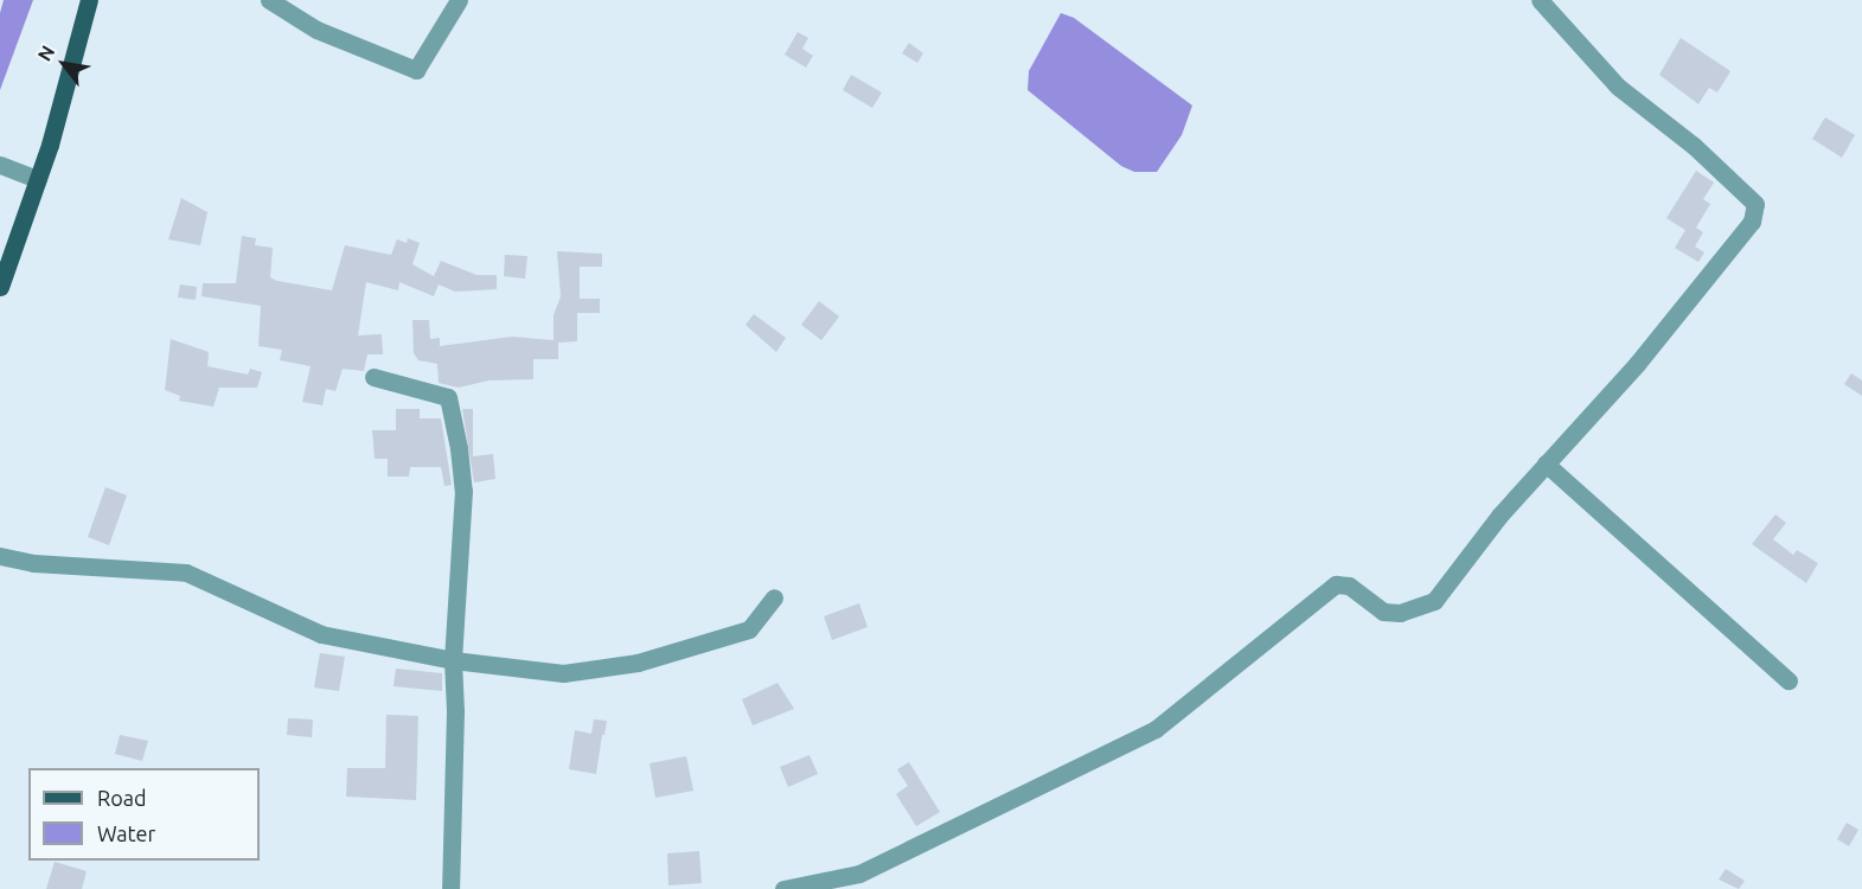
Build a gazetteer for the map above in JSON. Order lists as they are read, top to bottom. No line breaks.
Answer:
{"legend":["Road","Water"],"north":"top left"}
